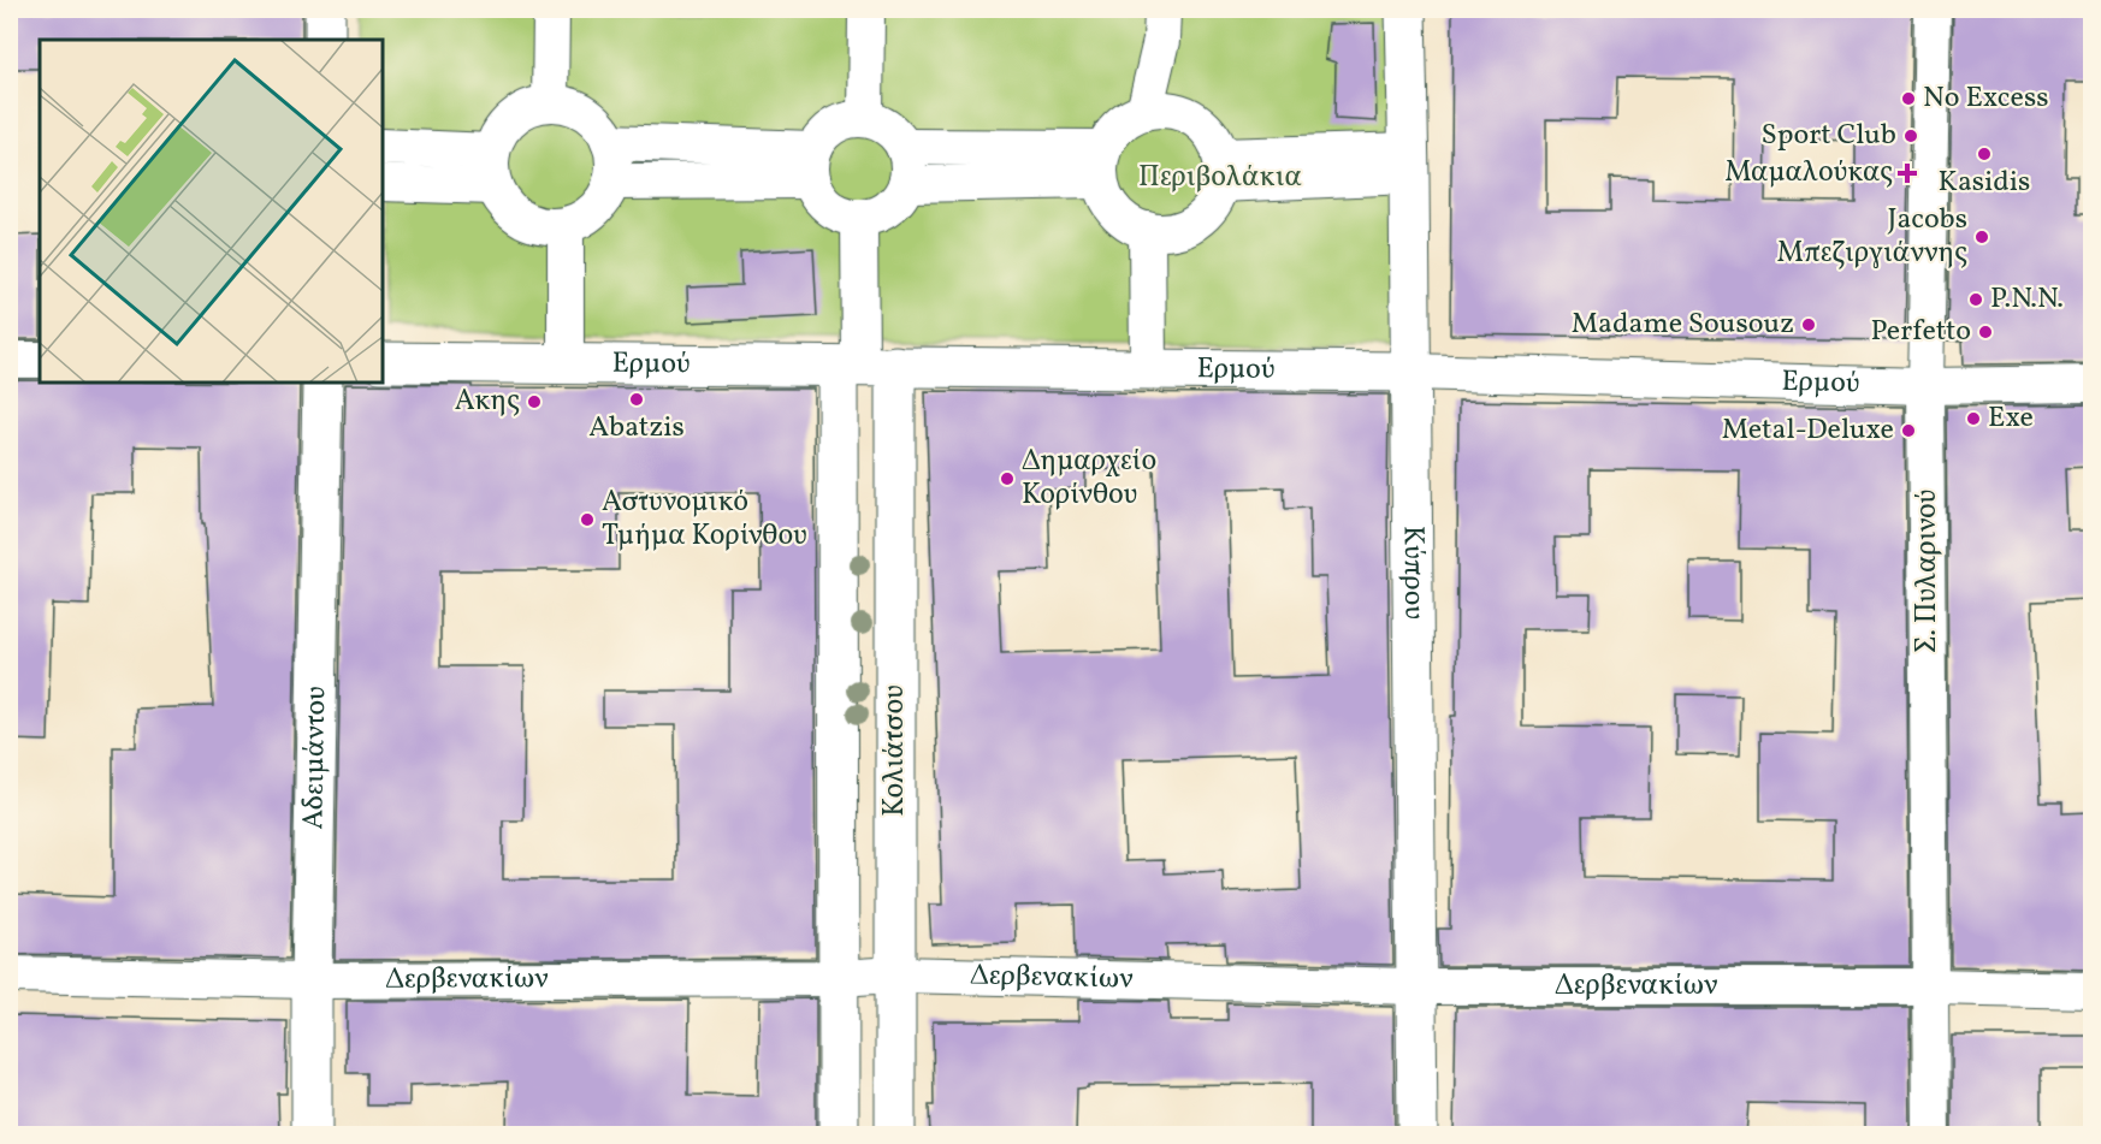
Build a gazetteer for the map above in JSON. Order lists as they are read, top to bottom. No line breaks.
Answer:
{"streets":{"street":["Ερμού","Κύπρου","Σ. Πυλαρινού","Κολιάτσου","Αδειμάντου","Δερβενακίων"]},"crossings":[["Ερμού","Κύπρου"],["Ερμού","Σ. Πυλαρινού"],["Ερμού","Κολιάτσου"],["Κύπρου","Δερβενακίων"],["Σ. Πυλαρινού","Δερβενακίων"],["Κολιάτσου","Δερβενακίων"],["Αδειμάντου","Δερβενακίων"]],"parks":["Περιβολάκια"],"places":{"other":["No Excess","Sport Club","Kasidis","Jacobs Μπεζιργιάννης","P.N.N.","Madame Sousouz","Perfetto","Abatzis","Ακης","Exe","Metal-Deluxe","Δημαρχείο Κορίνθου","Αστυνομικό Τμήμα Κορίνθου"],"health":["Μαμαλούκας"]}}
